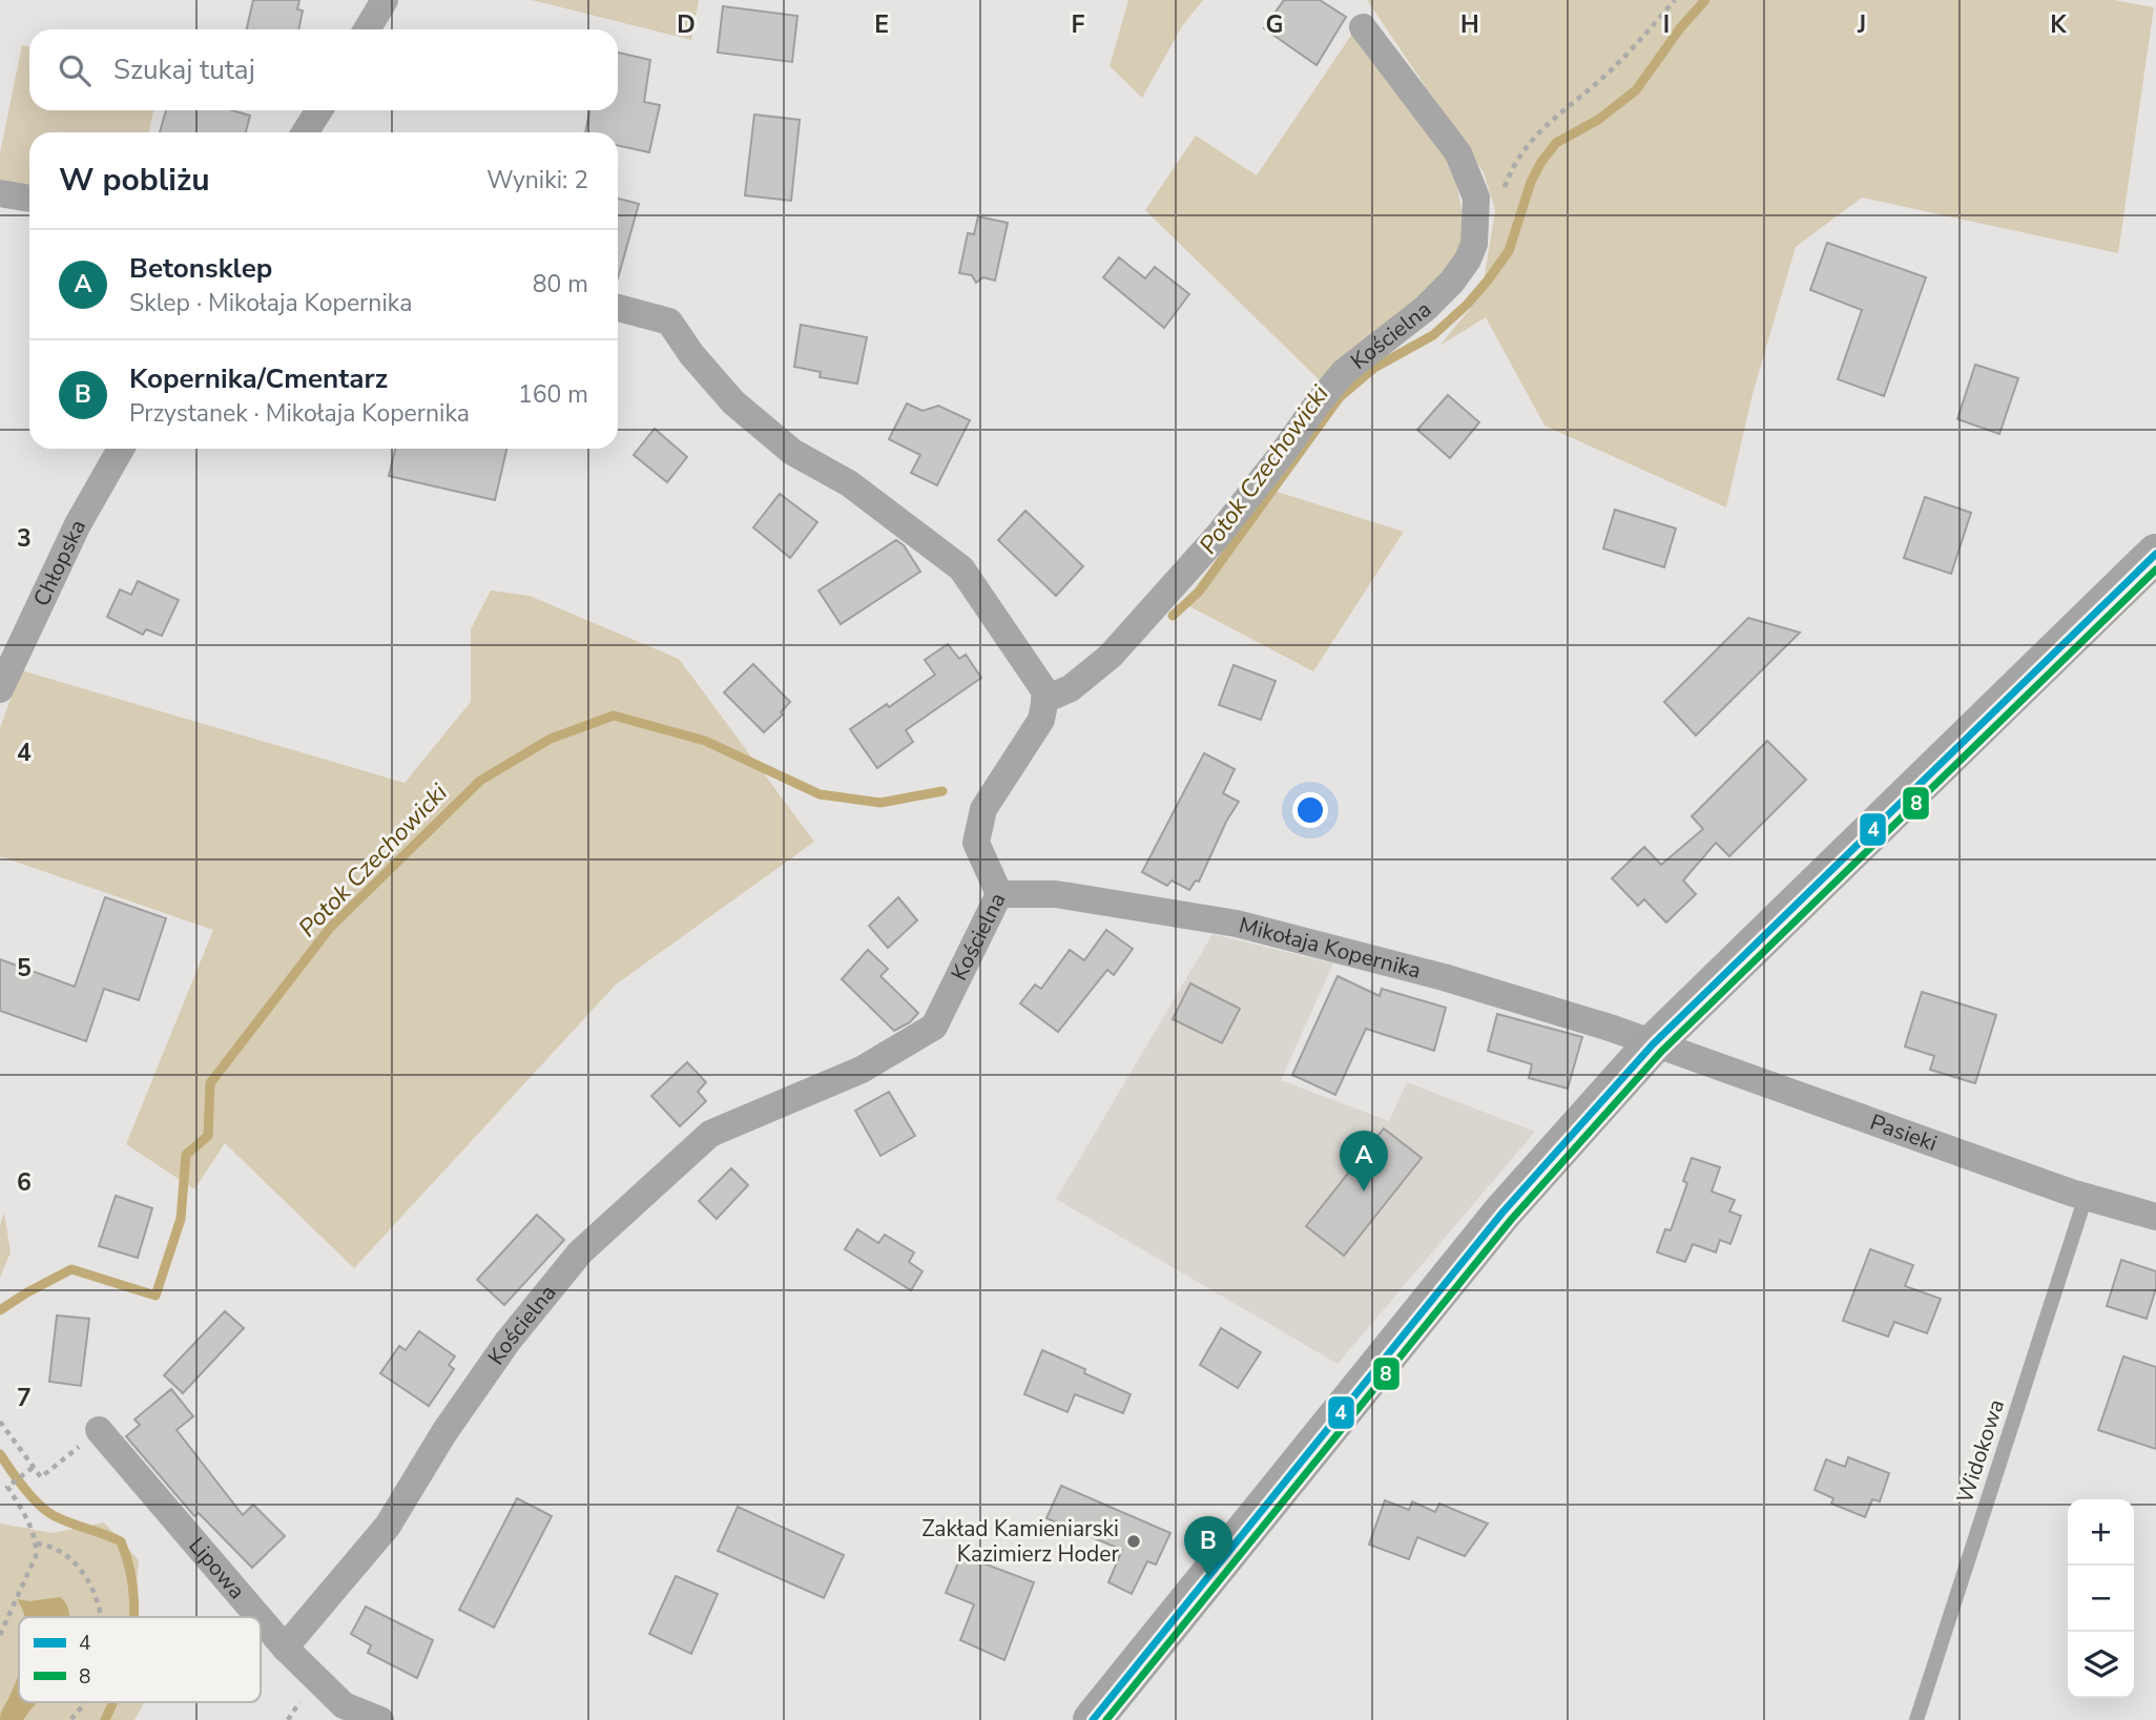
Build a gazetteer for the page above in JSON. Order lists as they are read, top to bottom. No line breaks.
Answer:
{"streets":{"street":["Kościelna","Chłopska","Mikołaja Kopernika","Pasieki","Lipowa"],"lane":["Widokowa"]},"crossings":[["Kościelna","Mikołaja Kopernika"],["Kościelna","Lipowa"],["Mikołaja Kopernika","Pasieki"],["Pasieki","Widokowa"]],"water":["Potok Czechowicki"],"places":["Zakład Kamieniarski Kazimierz Hoder"],"lines":["transit line 4","transit line 8"],"legend":["4","8"],"page":{"search":"Szukaj tutaj","heading":["W pobliżu","Wyniki: 2"],"list":[{"mark":"A","name":"Betonsklep","note":"Sklep · Mikołaja Kopernika","value":"80 m"},{"mark":"B","name":"Kopernika/Cmentarz","note":"Przystanek · Mikołaja Kopernika","value":"160 m"}],"pins":["A","B"],"map_buttons":["+","−"]},"grid":{"columns":["D","E","F","G","H","I","J","K"],"rows":["3","4","5","6","7"]}}
